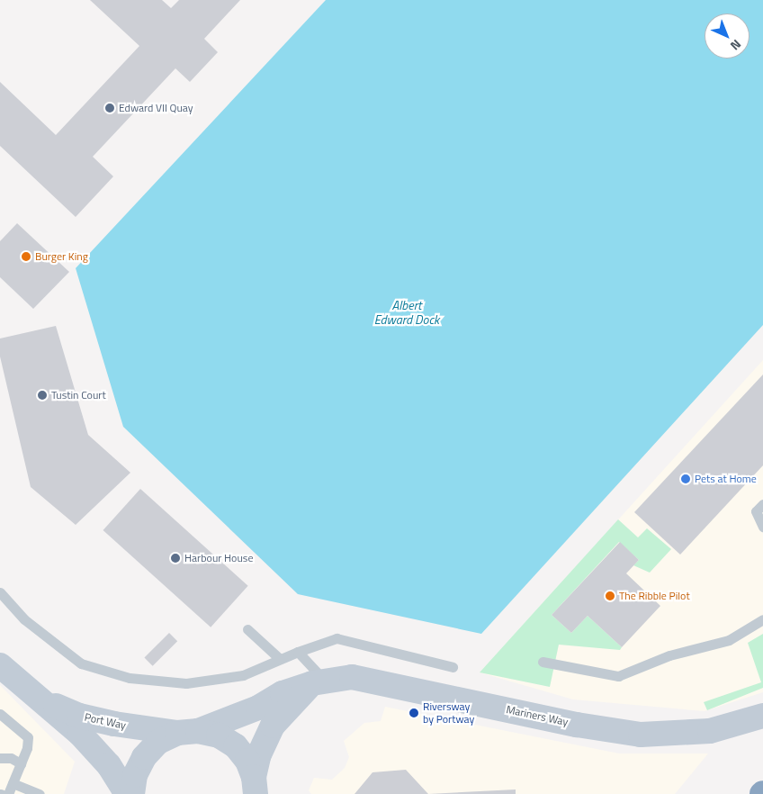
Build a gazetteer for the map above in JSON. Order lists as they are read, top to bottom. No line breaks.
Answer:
{"streets":{"street":["Mariners Way","Port Way"]},"crossings":[["Mariners Way","Port Way"]],"water":["Albert Edward Dock"],"places":["Edward VII Quay","Burger King","Tustin Court","Pets at Home","Harbour House","The Ribble Pilot","Riversway by Portway"],"north":"bottom right"}
